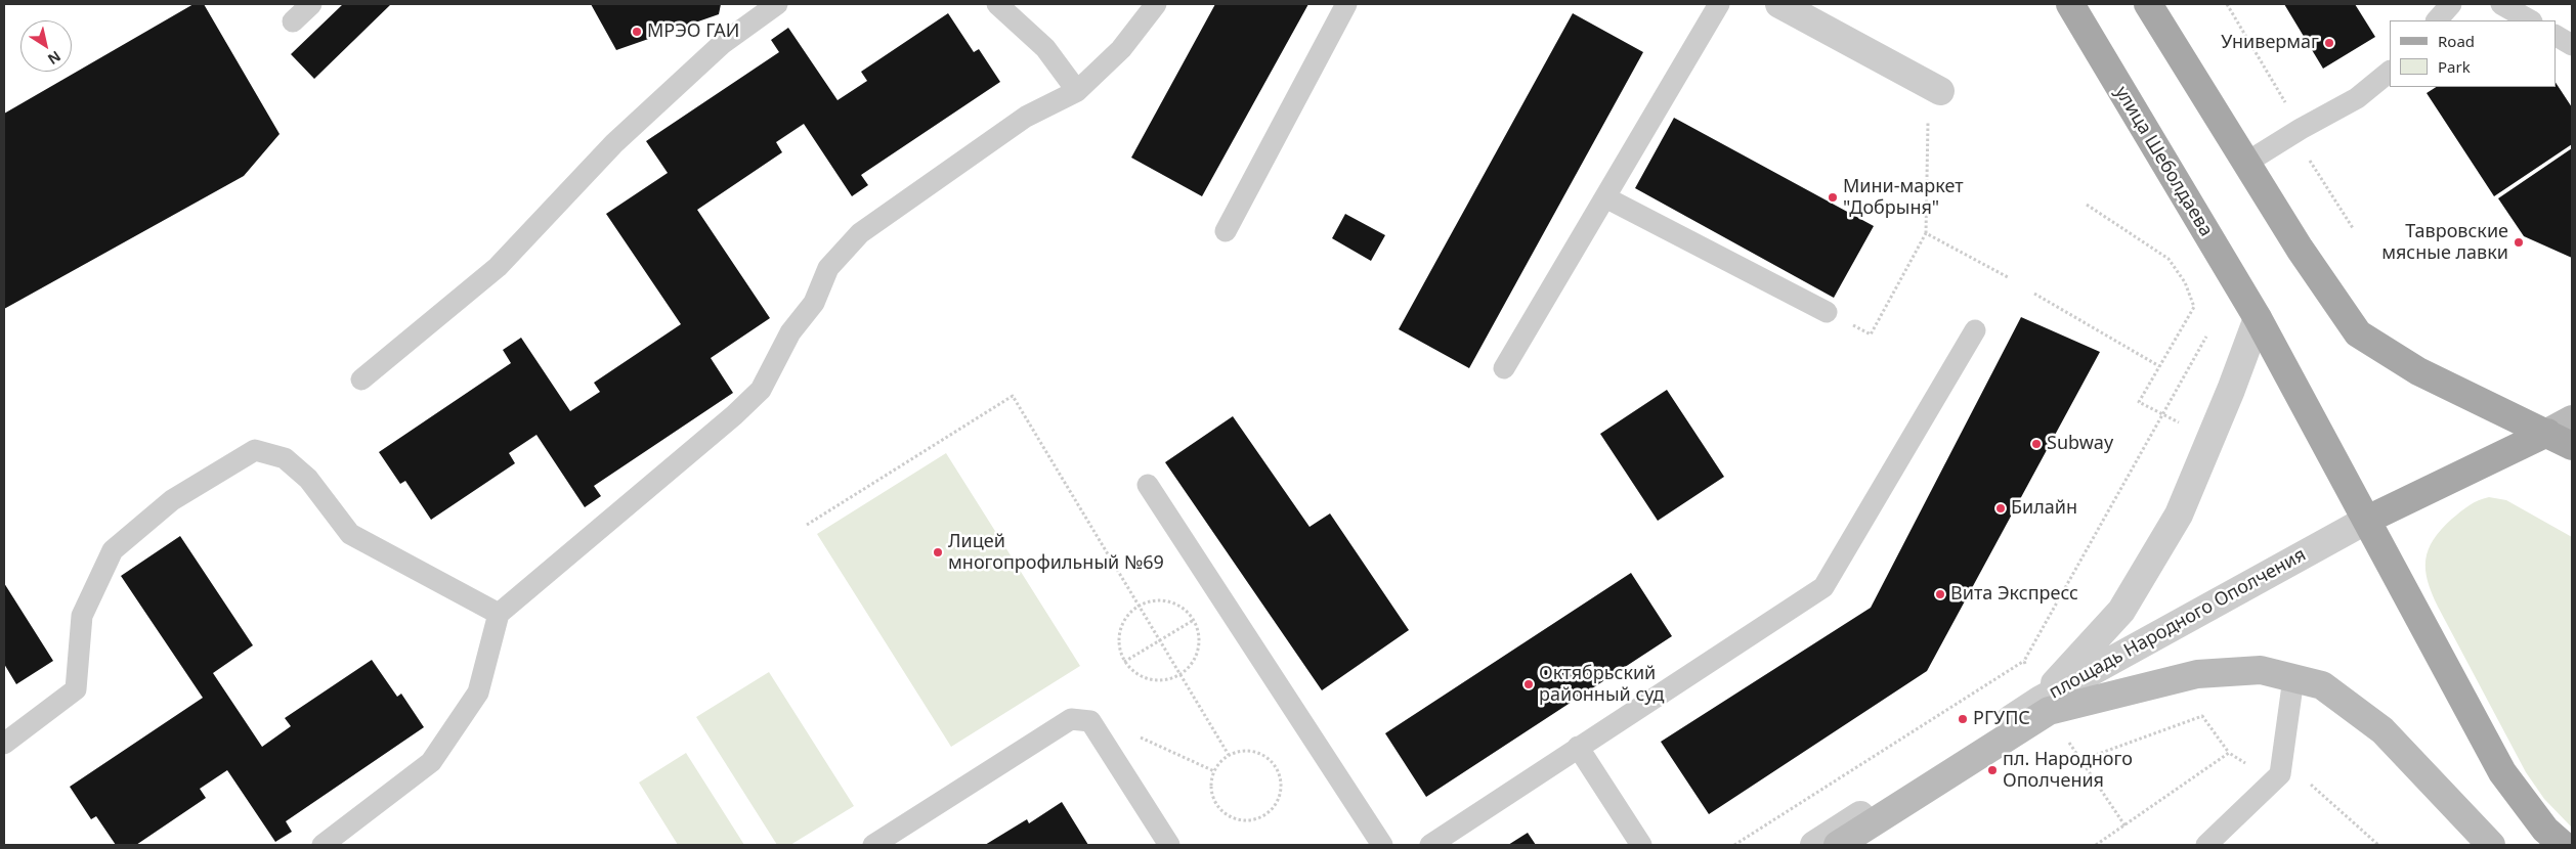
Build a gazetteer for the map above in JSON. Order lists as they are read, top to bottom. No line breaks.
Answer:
{"streets":{"main road":["улица Шеболдаева","площадь Народного Ополчения"]},"crossings":[["улица Шеболдаева","площадь Народного Ополчения"]],"places":["МРЭО ГАИ","Универмаг","Мини-маркет \"Добрыня\"","Тавровские мясные лавки","Subway","Билайн","Лицей многопрофильный №69","Вита Экспресс","Октябрьский районный суд","РГУПС","пл. Народного Ополчения"],"legend":["Road","Park"],"north":"bottom right"}
